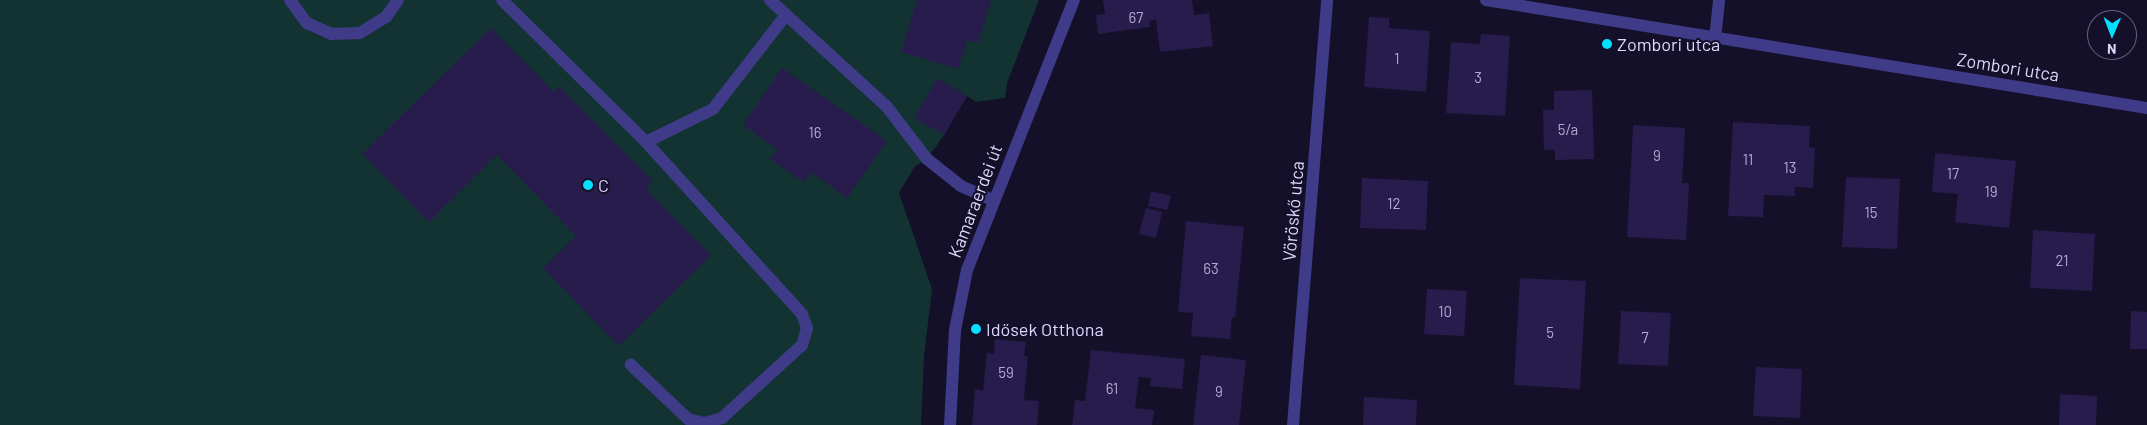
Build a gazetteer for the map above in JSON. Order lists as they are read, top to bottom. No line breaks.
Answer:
{"streets":{"street":["Zombori utca","Kamaraerdei út","Vöröskő utca"]},"places":["Zombori utca","C","Idősek Otthona"],"house_numbers":["67","1","3","5/a","16","9","11","13","17","19","12","15","21","63","10","5","7","59","61","9"],"north":"bottom"}
